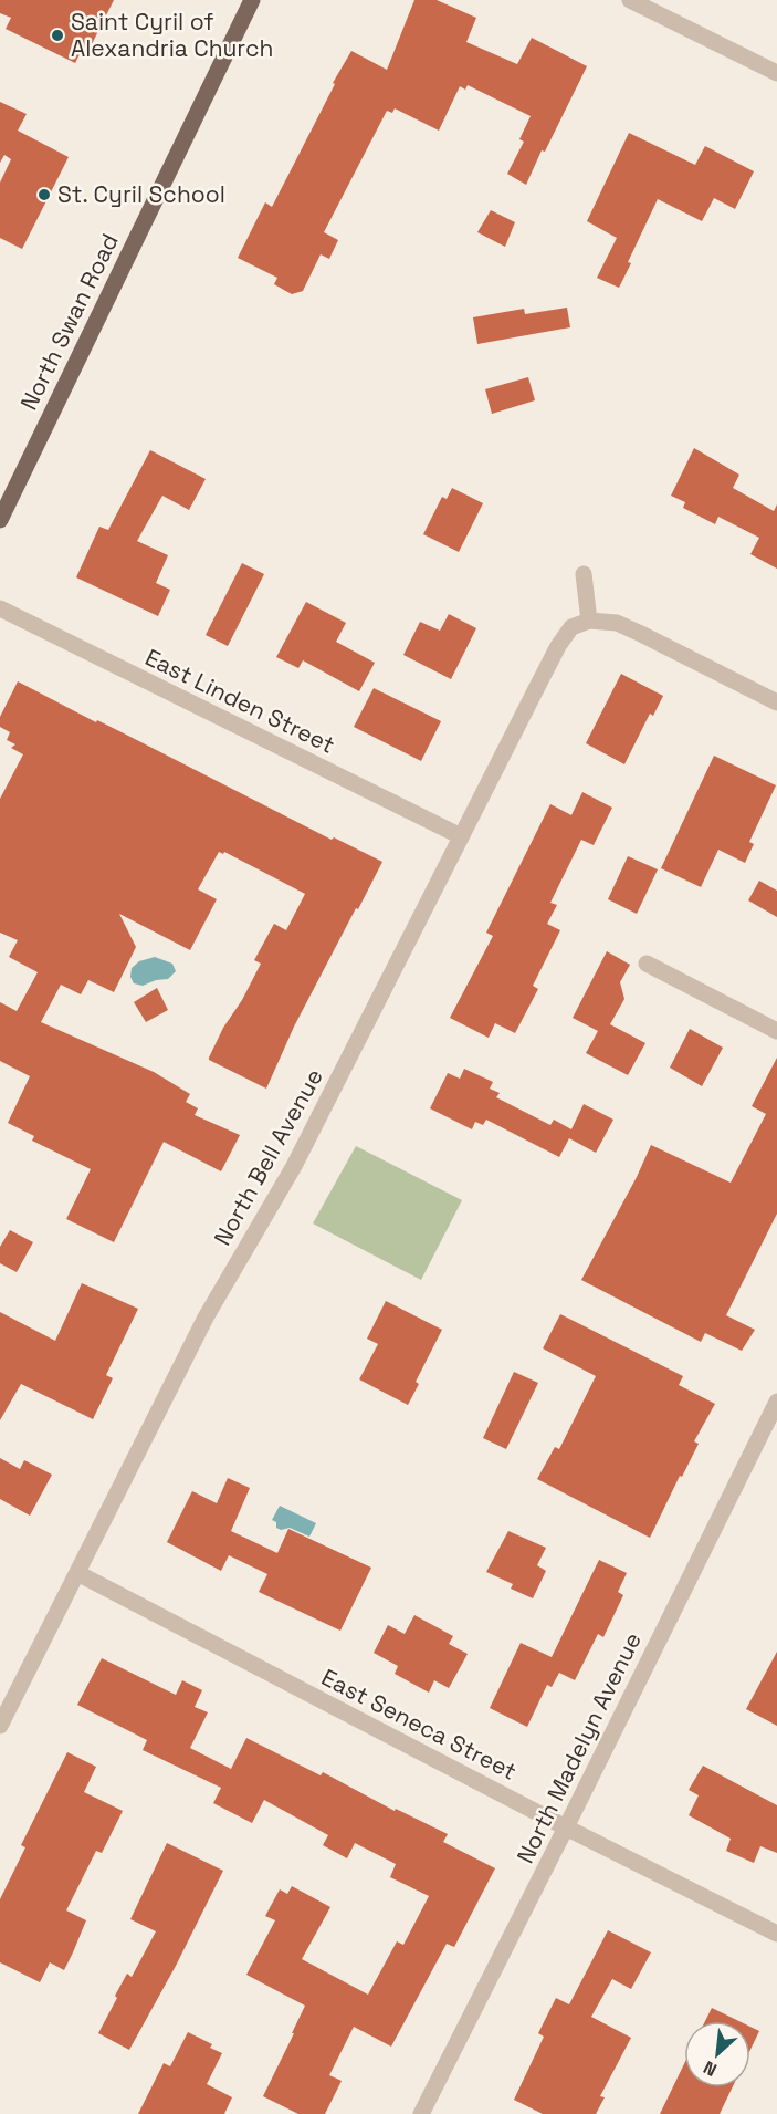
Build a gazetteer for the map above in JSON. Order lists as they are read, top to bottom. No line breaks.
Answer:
{"streets":{"main road":["North Swan Road"],"street":["East Linden Street","North Bell Avenue","East Seneca Street","North Madelyn Avenue"]},"crossings":[["East Linden Street","North Bell Avenue"],["North Bell Avenue","East Seneca Street"],["East Seneca Street","North Madelyn Avenue"]],"places":["Saint Cyril of Alexandria Church","St. Cyril School"],"north":"bottom left"}
